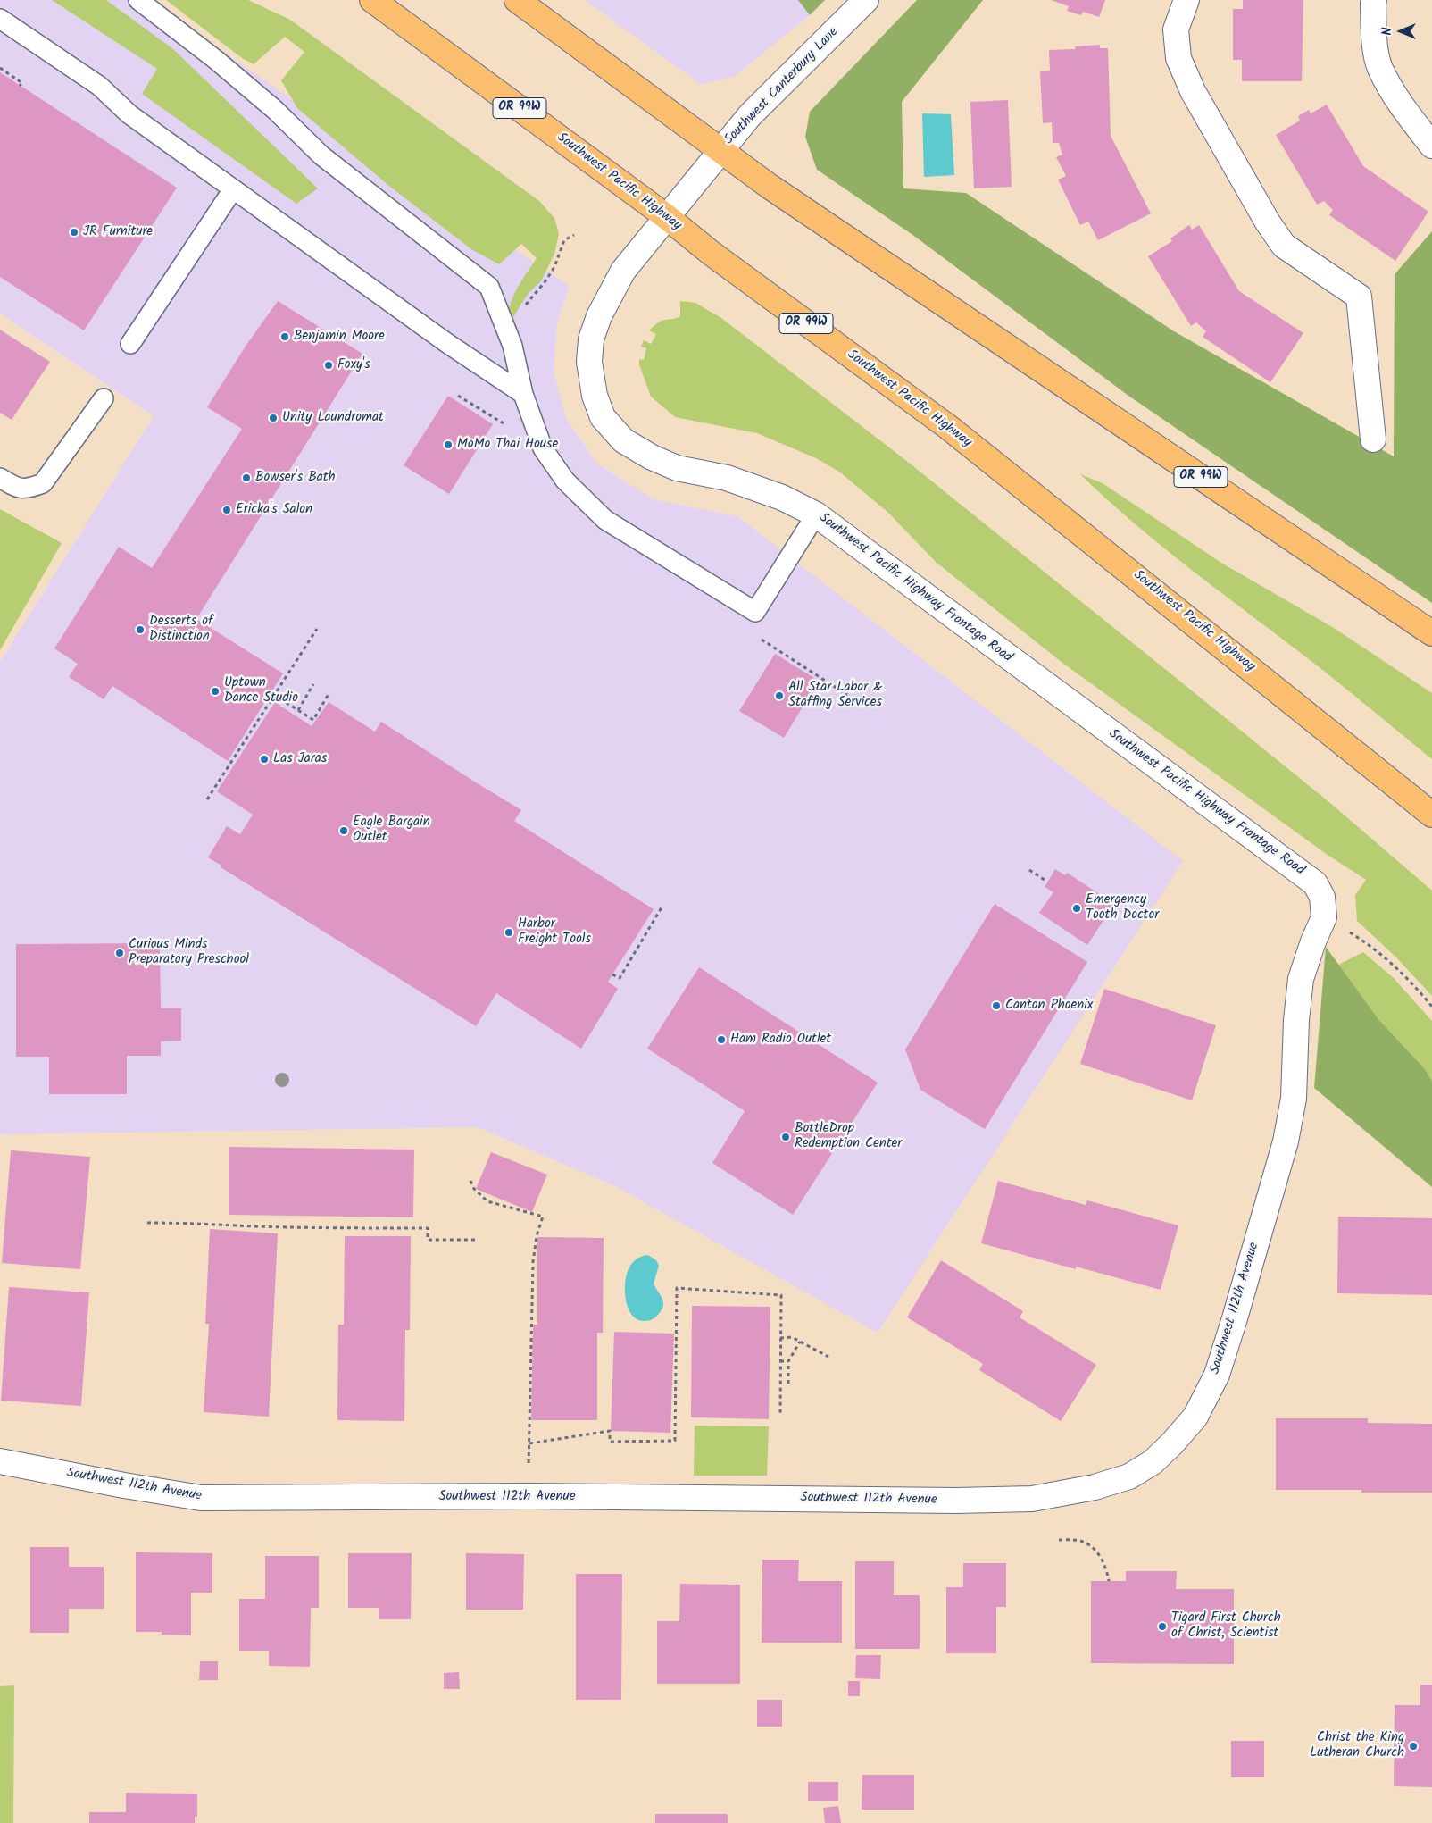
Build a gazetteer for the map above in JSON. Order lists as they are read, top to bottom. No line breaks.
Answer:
{"streets":{"highway":["OR 99W","Southwest Pacific Highway"],"street":["Southwest Canterbury Lane","Southwest Pacific Highway Frontage Road","Southwest 112th Avenue"]},"crossings":[["Southwest Canterbury Lane","OR 99W"],["Southwest Canterbury Lane","Southwest Pacific Highway"],["Southwest Canterbury Lane","Southwest Pacific Highway Frontage Road"],["Southwest Pacific Highway","Southwest Pacific Highway Frontage Road"],["Southwest Pacific Highway Frontage Road","Southwest 112th Avenue"]],"places":["JR Furniture","Benjamin Moore","Foxy's","Unity Laundromat","MoMo Thai House","Bowser's Bath","Ericka's Salon","Desserts of Distinction","Uptown Dance Studio","All Star Labor & Staffing Services","Las Jaras","Eagle Bargain Outlet","Emergency Tooth Doctor","Harbor Freight Tools","Curious Minds Preparatory Preschool","Canton Phoenix","Ham Radio Outlet","BottleDrop Redemption Center","Tigard First Church of Christ, Scientist","Christ the King Lutheran Church"],"north":"left"}
